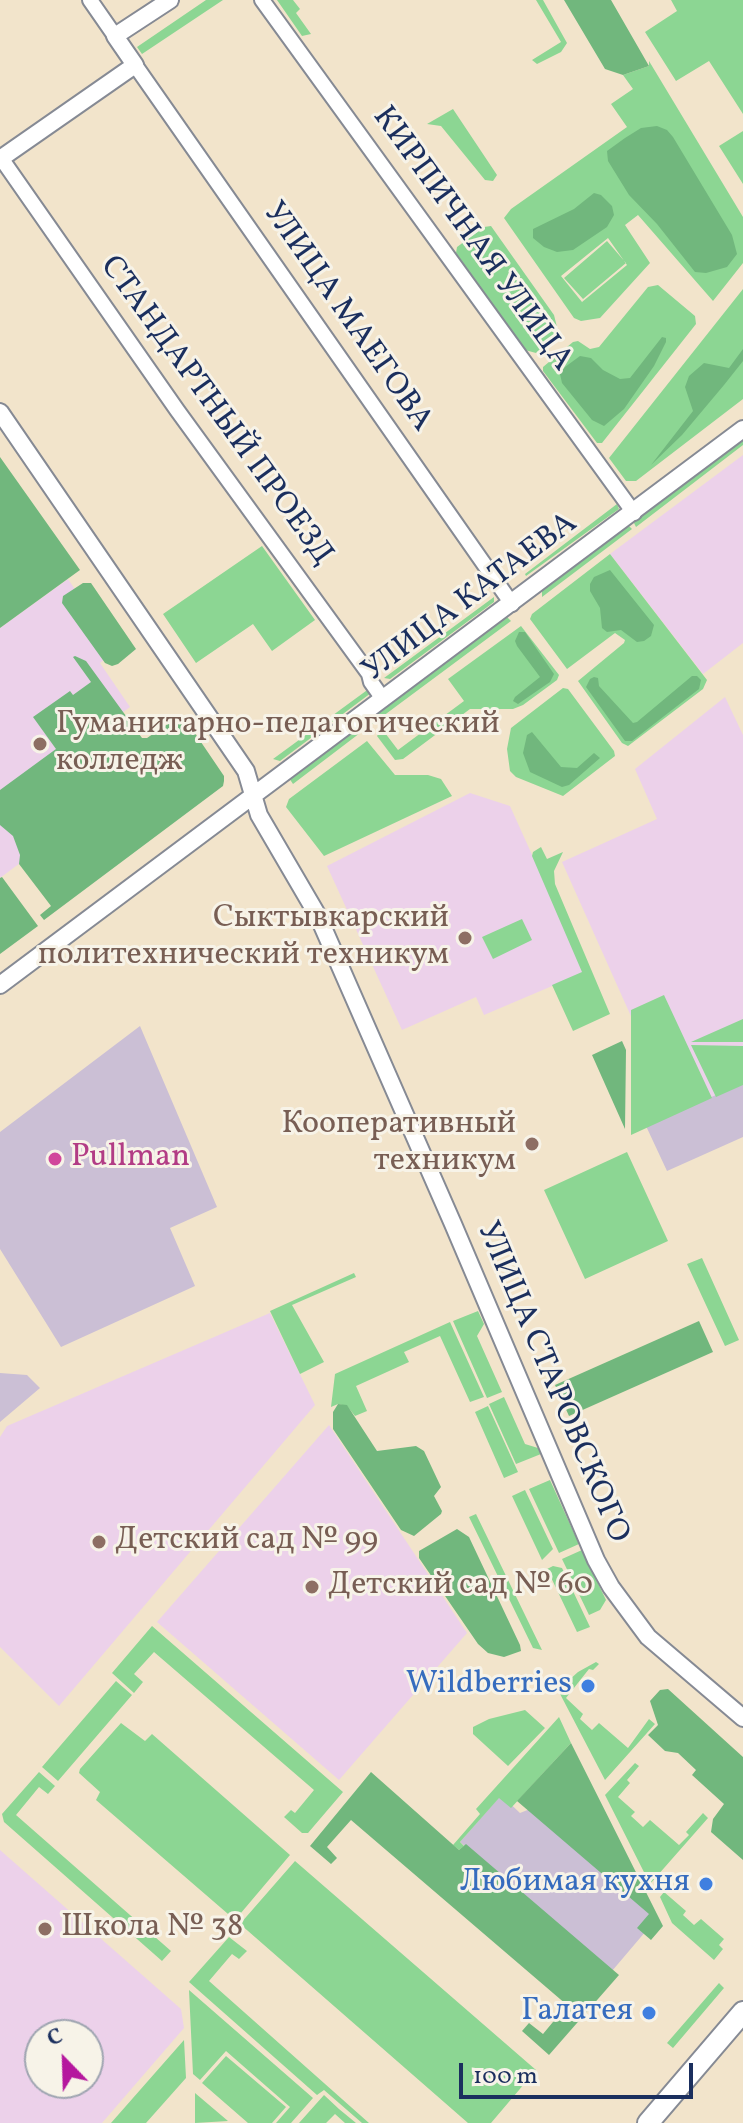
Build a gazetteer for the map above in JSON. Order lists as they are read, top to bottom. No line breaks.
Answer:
{"streets":{"street":["КИРПИЧНАЯ УЛИЦА","УЛИЦА МАЕГОВА","СТАНДАРТНЫЙ ПРОЕЗД","УЛИЦА КАТАЕВА","УЛИЦА СТАРОВСКОГО"]},"crossings":[["КИРПИЧНАЯ УЛИЦА","УЛИЦА КАТАЕВА"],["УЛИЦА МАЕГОВА","УЛИЦА КАТАЕВА"],["СТАНДАРТНЫЙ ПРОЕЗД","УЛИЦА КАТАЕВА"],["УЛИЦА КАТАЕВА","УЛИЦА СТАРОВСКОГО"]],"places":["Гуманитарно-педагогический колледж","Сыктывкарский политехнический техникум","Кооперативный техникум","Pullman","Детский сад № 99","Детский сад № 60","Wildberries","Любимая кухня","Школа № 38","Галатея"],"scale_bar":"100 m","north":"top left"}
